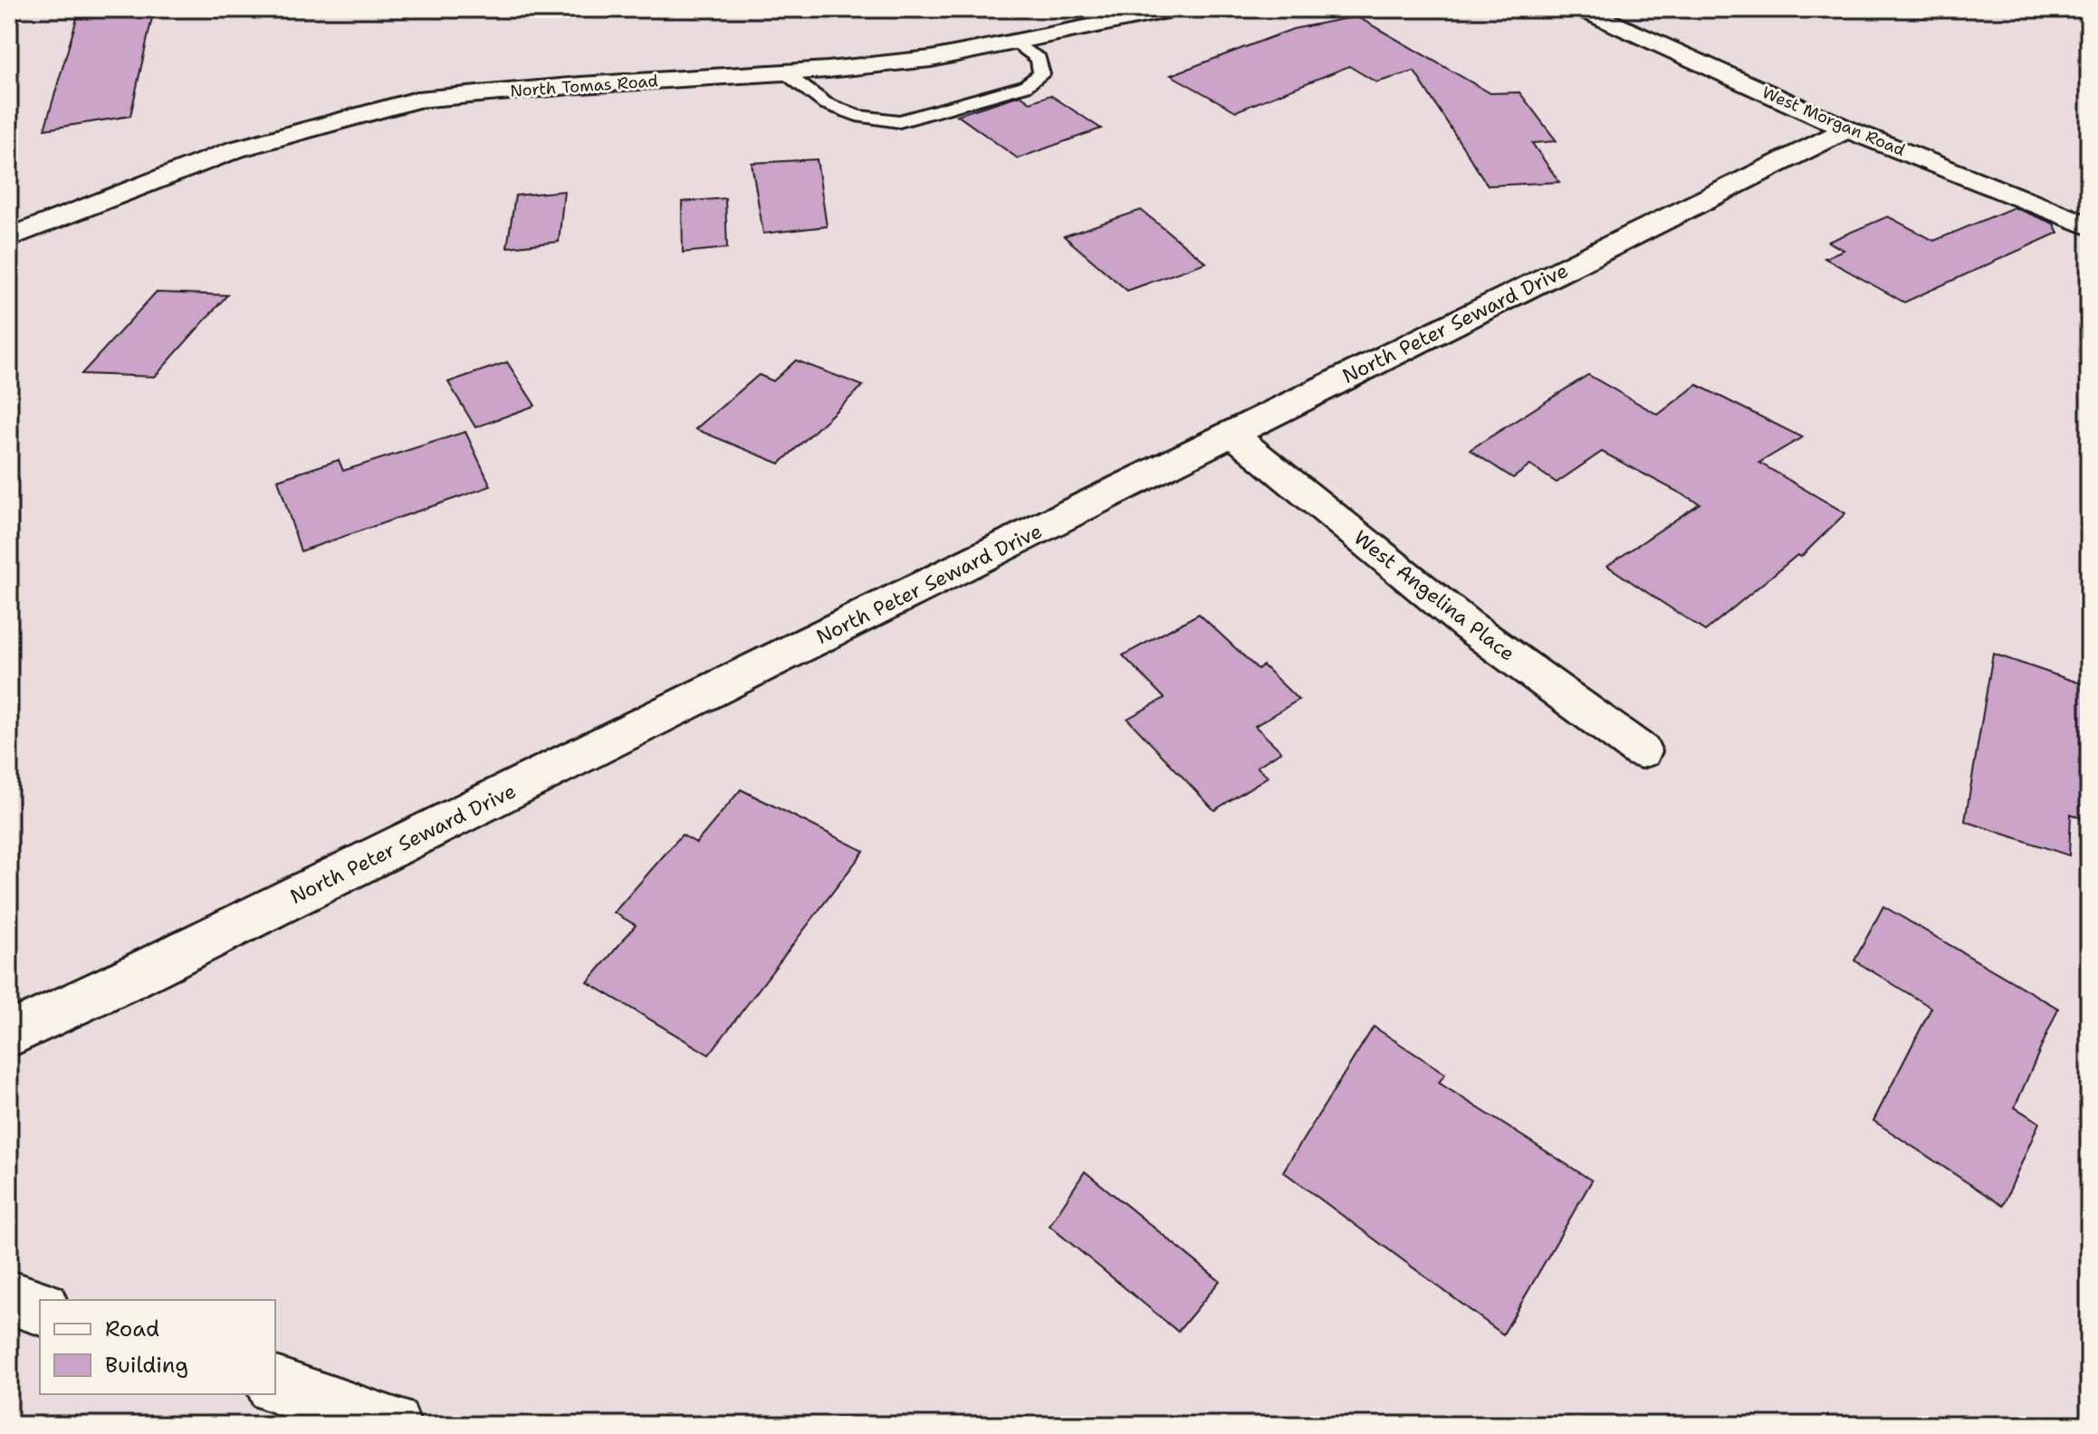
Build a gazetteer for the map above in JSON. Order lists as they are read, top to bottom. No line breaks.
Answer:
{"streets":{"street":["North Tomas Road","West Morgan Road","North Peter Seward Drive","West Angelina Place"]},"crossings":[["West Morgan Road","North Peter Seward Drive"],["North Peter Seward Drive","West Angelina Place"]],"legend":["Road","Building"]}
